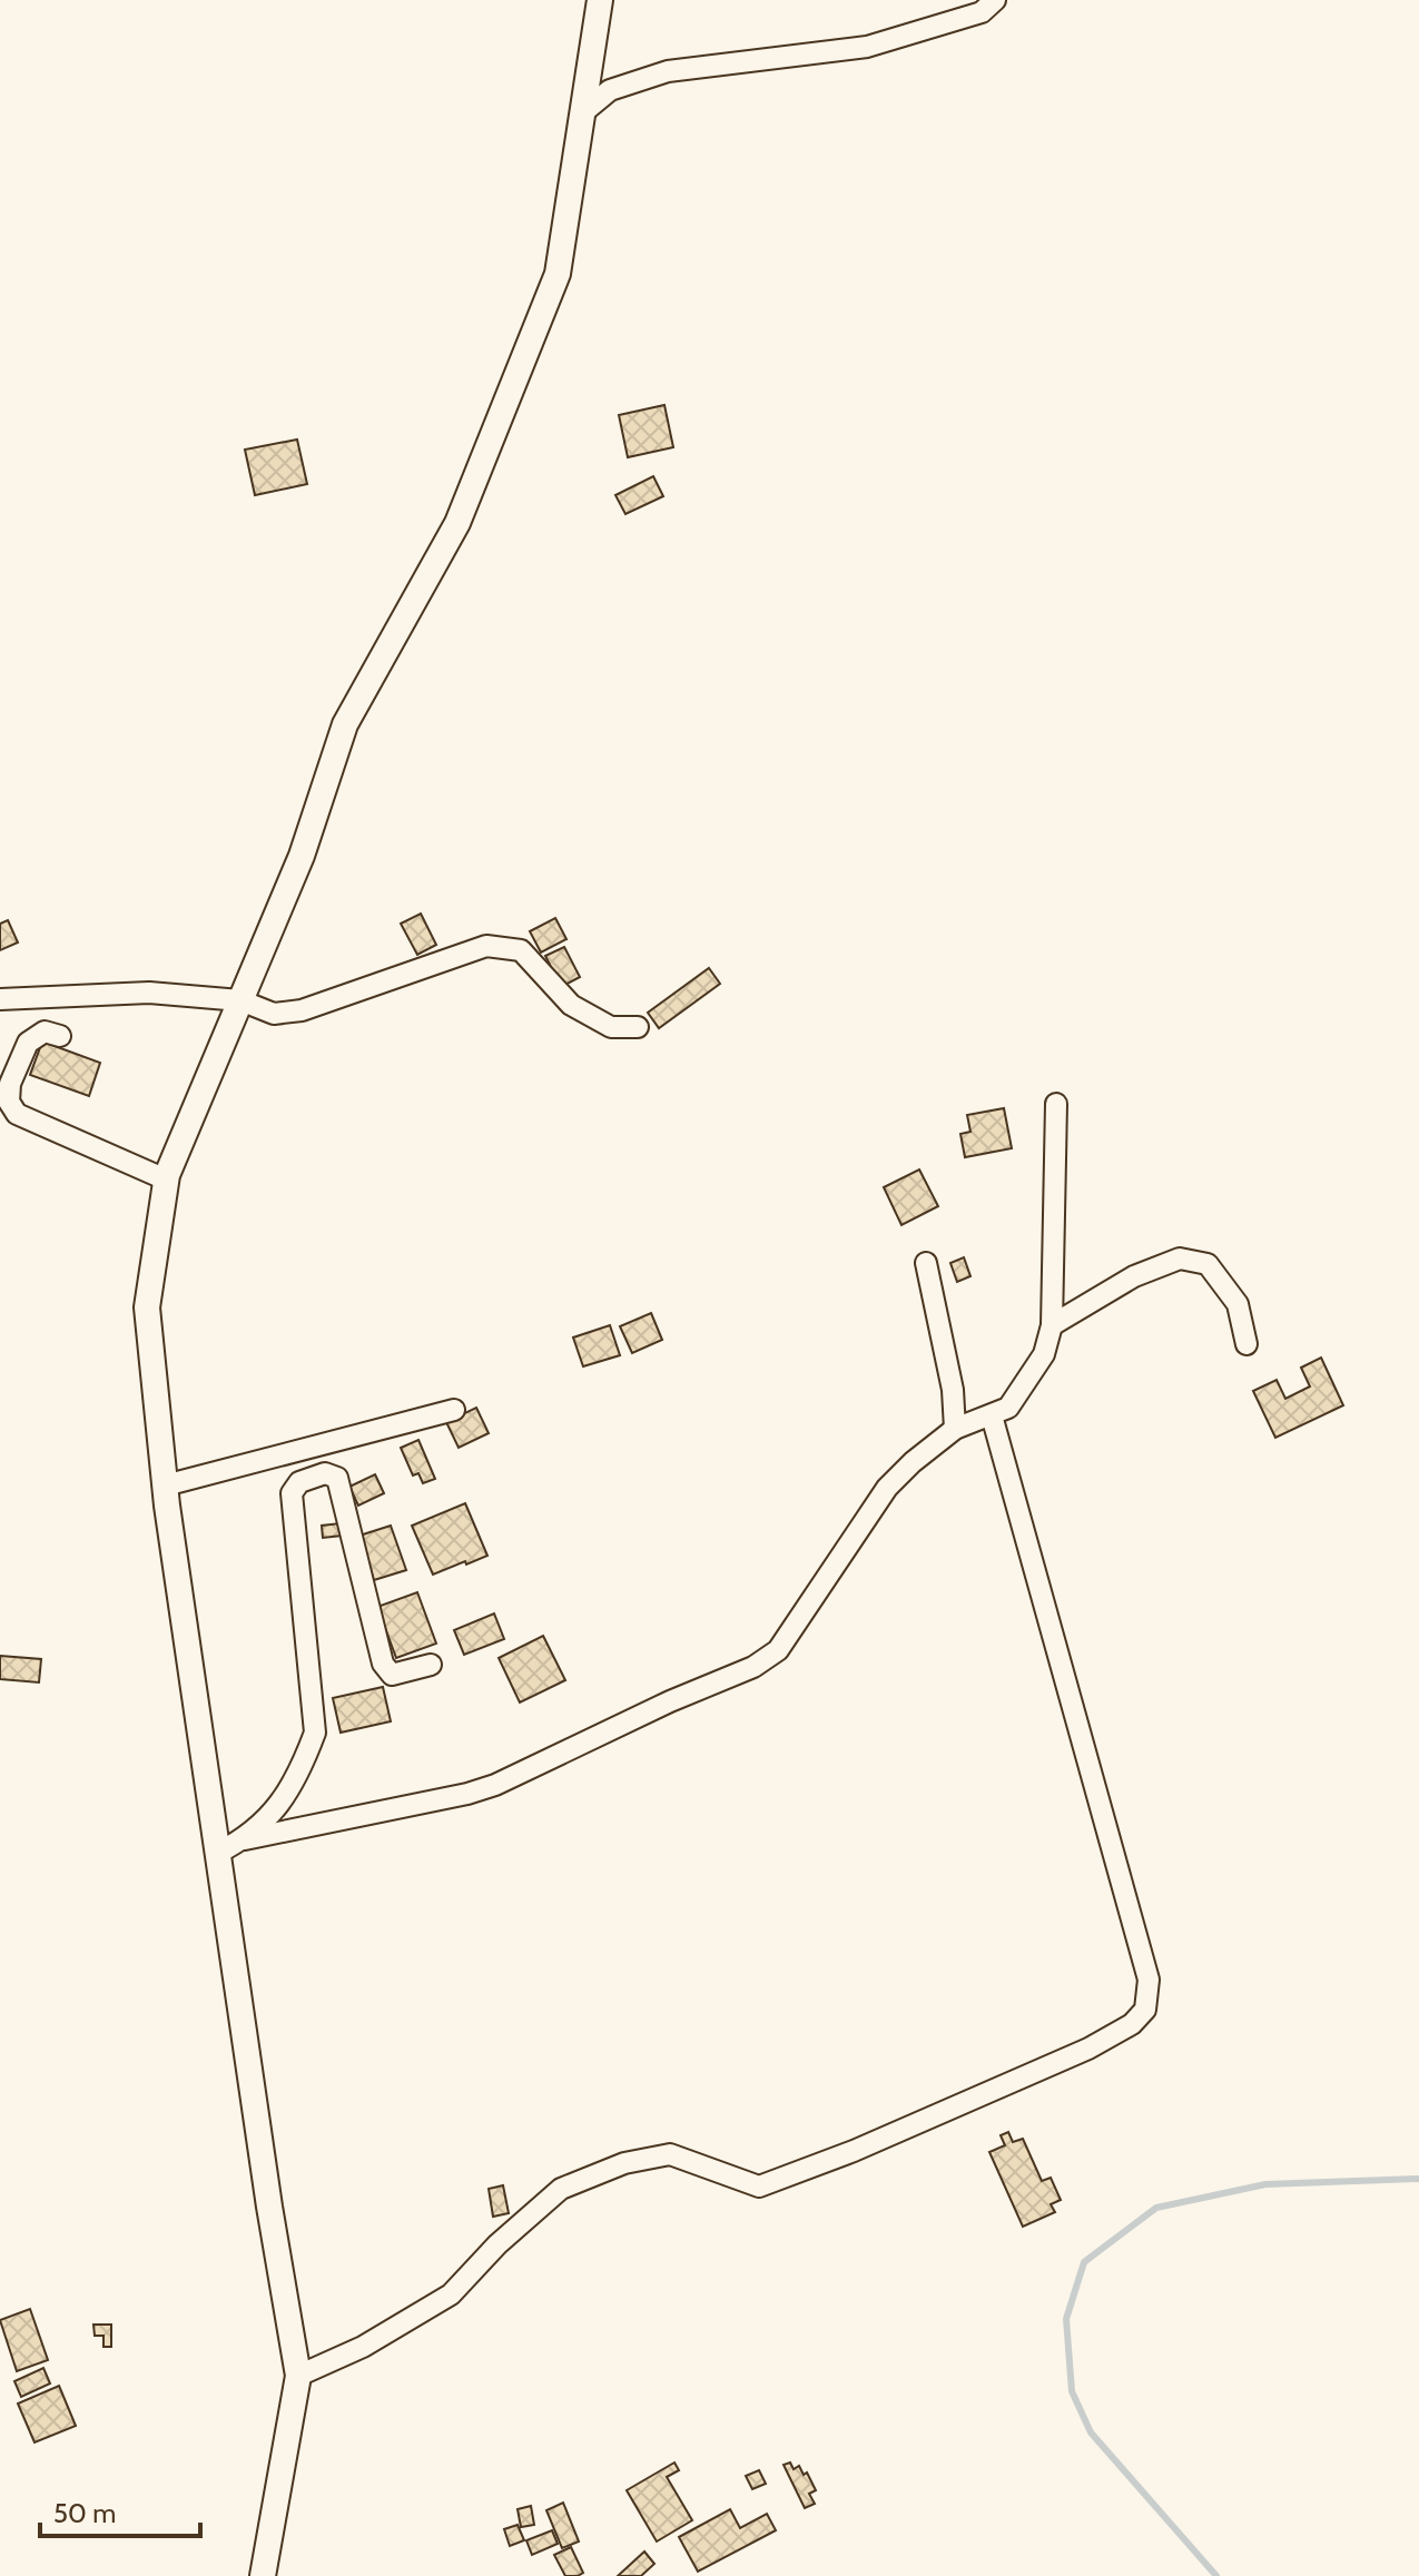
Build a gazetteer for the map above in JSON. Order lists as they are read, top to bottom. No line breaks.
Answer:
{"scale_bar":"50 m"}
